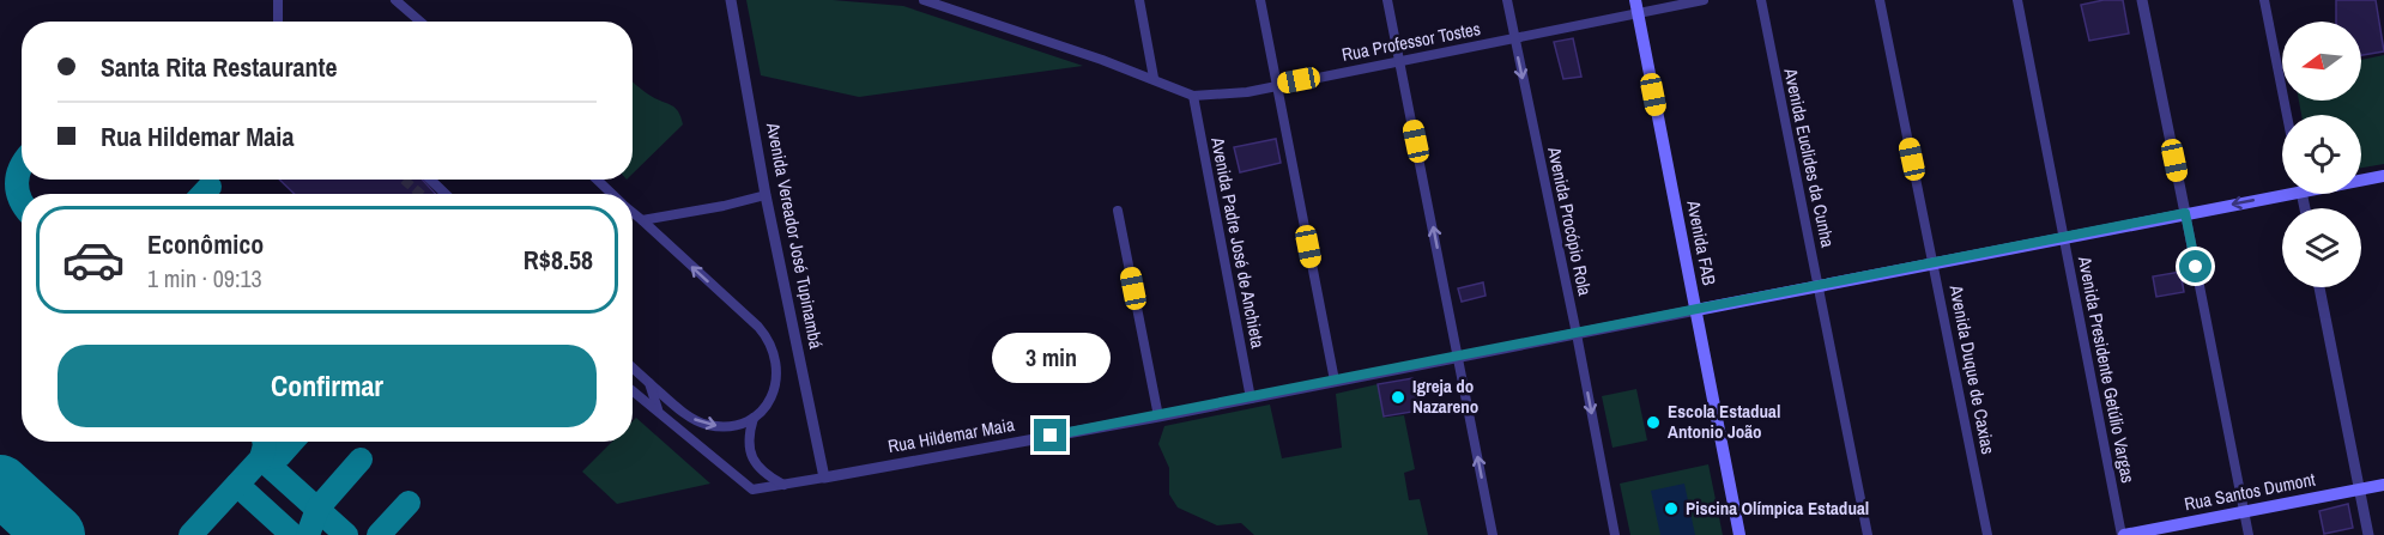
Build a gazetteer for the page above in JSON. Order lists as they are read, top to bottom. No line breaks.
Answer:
{"streets":{"main road":["Avenida FAB","Rua Hildemar Maia","Rua Santos Dumont"],"street":["Rua Professor Tostes","Avenida Euclides da Cunha","Avenida Procópio Rola","Avenida Vereador José Tupinambá","Avenida Padre José de Anchieta","Avenida Duque de Caxias","Avenida Presidente Getúlio Vargas"]},"crossings":[["Rua Professor Tostes","Avenida Procópio Rola"],["Rua Professor Tostes","Avenida Padre José de Anchieta"],["Rua Professor Tostes","Avenida FAB"],["Avenida Euclides da Cunha","Rua Hildemar Maia"],["Avenida Procópio Rola","Rua Hildemar Maia"],["Avenida Vereador José Tupinambá","Rua Hildemar Maia"],["Avenida Padre José de Anchieta","Rua Hildemar Maia"],["Avenida FAB","Rua Hildemar Maia"],["Avenida Duque de Caxias","Rua Hildemar Maia"],["Avenida Presidente Getúlio Vargas","Rua Hildemar Maia"],["Avenida Presidente Getúlio Vargas","Rua Santos Dumont"]],"one_way":["Avenida Procópio Rola"],"places":["Igreja do Nazareno","Escola Estadual Antonio João","Piscina Olímpica Estadual"],"north":"left","page":{"banner":["Santa Rita Restaurante","Rua Hildemar Maia"],"list":[{"name":"Econômico","note":"1 min · 09:13","value":"R$8.58"}],"buttons":"Confirmar","bubble":"3 min"}}
